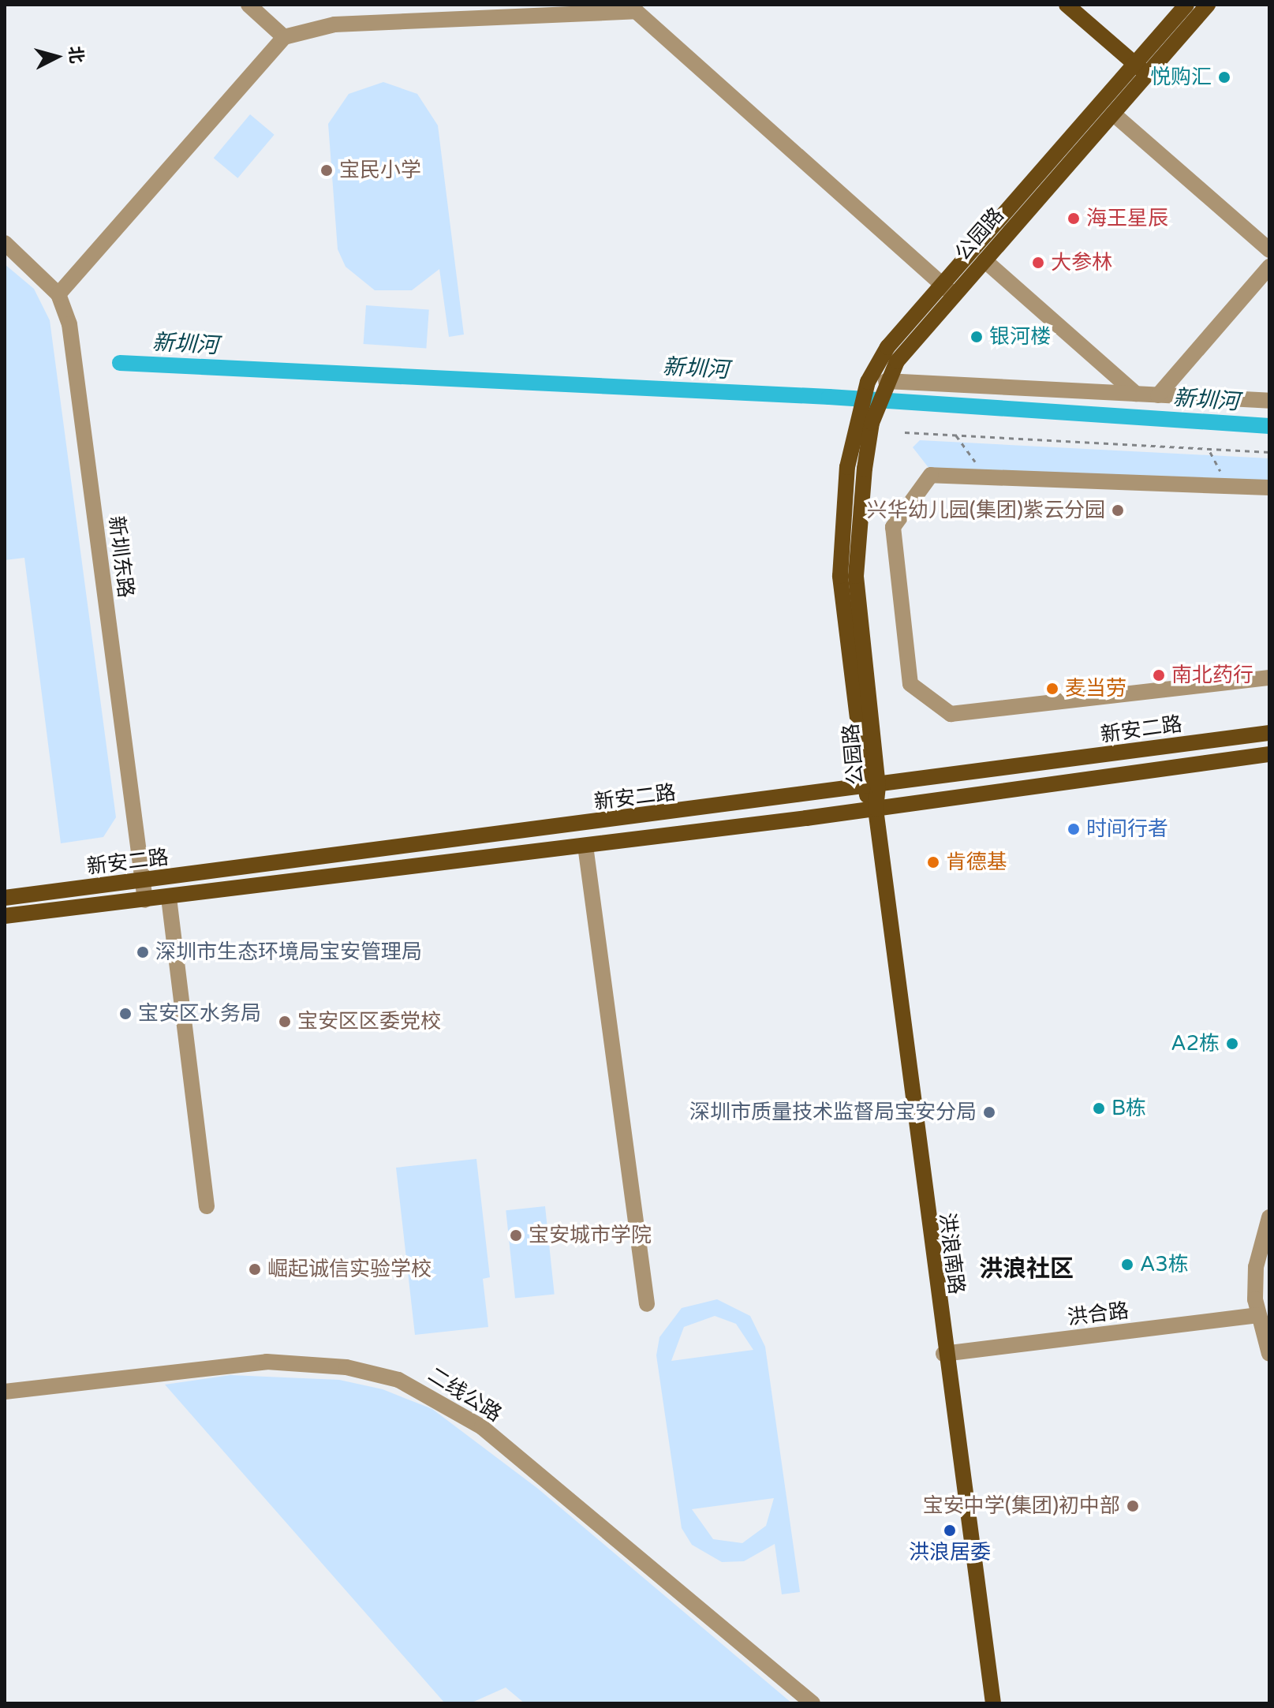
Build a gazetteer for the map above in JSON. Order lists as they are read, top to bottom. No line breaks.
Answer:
{"streets":{"main road":["公园路","新安二路","洪浪南路"],"street":["新圳东路","洪合路","二线公路"]},"crossings":[["公园路","新安二路"],["公园路","洪浪南路"],["新圳东路","新安二路"],["新安二路","洪浪南路"],["洪浪南路","洪合路"]],"districts":["洪浪社区"],"water":["新圳河"],"places":["悦购汇","宝民小学","海王星辰","大参林","银河楼","兴华幼儿园(集团)紫云分园","南北药行","麦当劳","时间行者","肯德基","深圳市生态环境局宝安管理局","宝安区水务局","宝安区区委党校","A2栋","B栋","深圳市质量技术监督局宝安分局","宝安城市学院","A3栋","崛起诚信实验学校","宝安中学(集团)初中部","洪浪居委"],"north":"right"}
